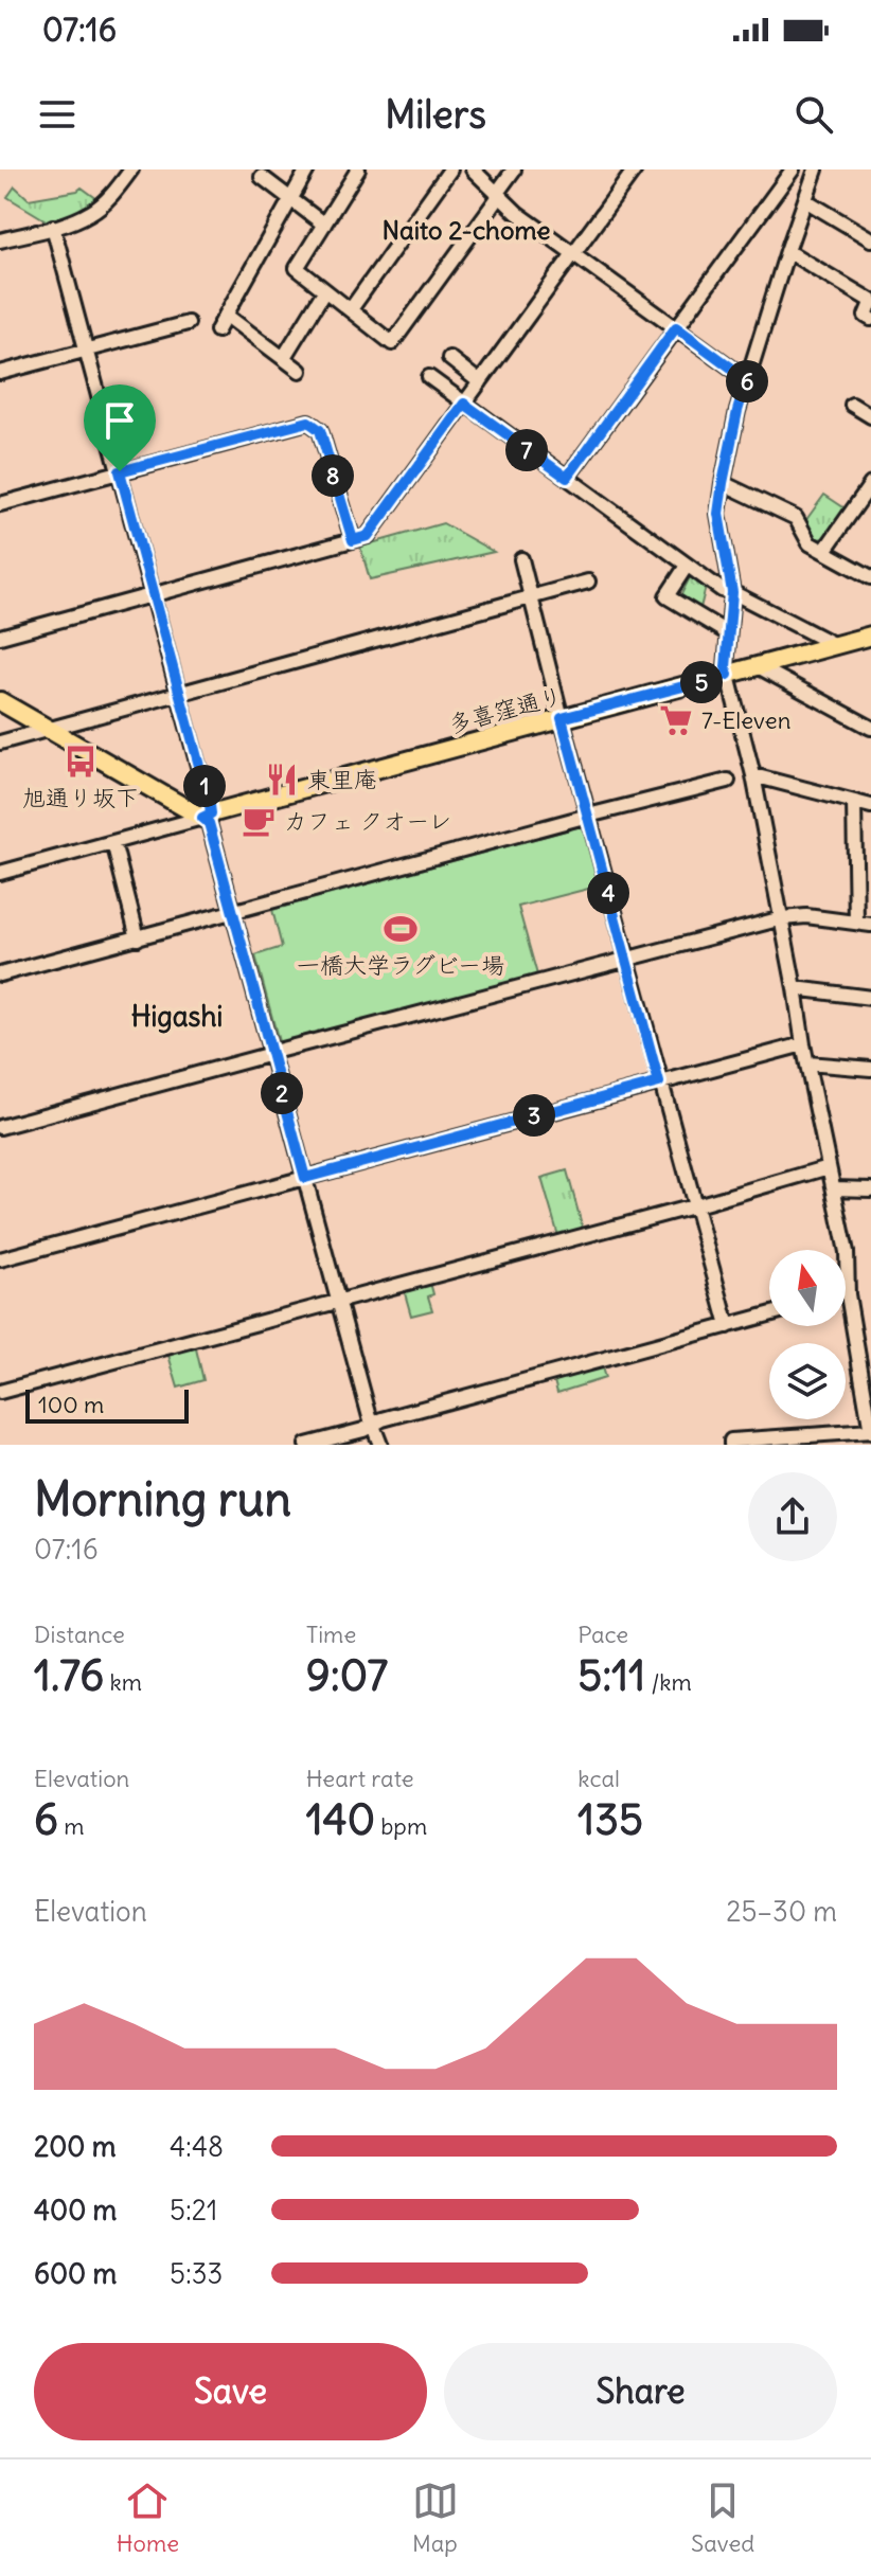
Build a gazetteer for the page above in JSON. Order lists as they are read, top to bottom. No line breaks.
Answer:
{"streets":{"main road":["多喜窪通り"]},"districts":["Naito 2-chome","Higashi"],"places":{"supermarket":["7-Eleven"],"bus stop":["旭通り坂下"],"restaurant":["東里庵"],"cafe":["カフェ クオーレ"],"sports":["一橋大学ラグビー場"]},"scale_bar":"100 m","north":"top","page":{"status":"07:16","header":"Milers","pins":["6","7","8","5","1","4","2","3"],"scale":"100 m","heading":["Morning run","07:16"],"stats":[["Distance","1.76 km"],["Time","9:07"],["Pace","5:11 /km"],["Elevation","6 m"],["Heart rate","140 bpm"],["kcal","135"]],"chart":["Elevation","25–30 m"],"list":[{"name":"200 m","note":"4:48"},{"name":"400 m","note":"5:21"},{"name":"600 m","note":"5:33"}],"buttons":["Save","Share"],"tabs":["Home","Map","Saved"]}}
